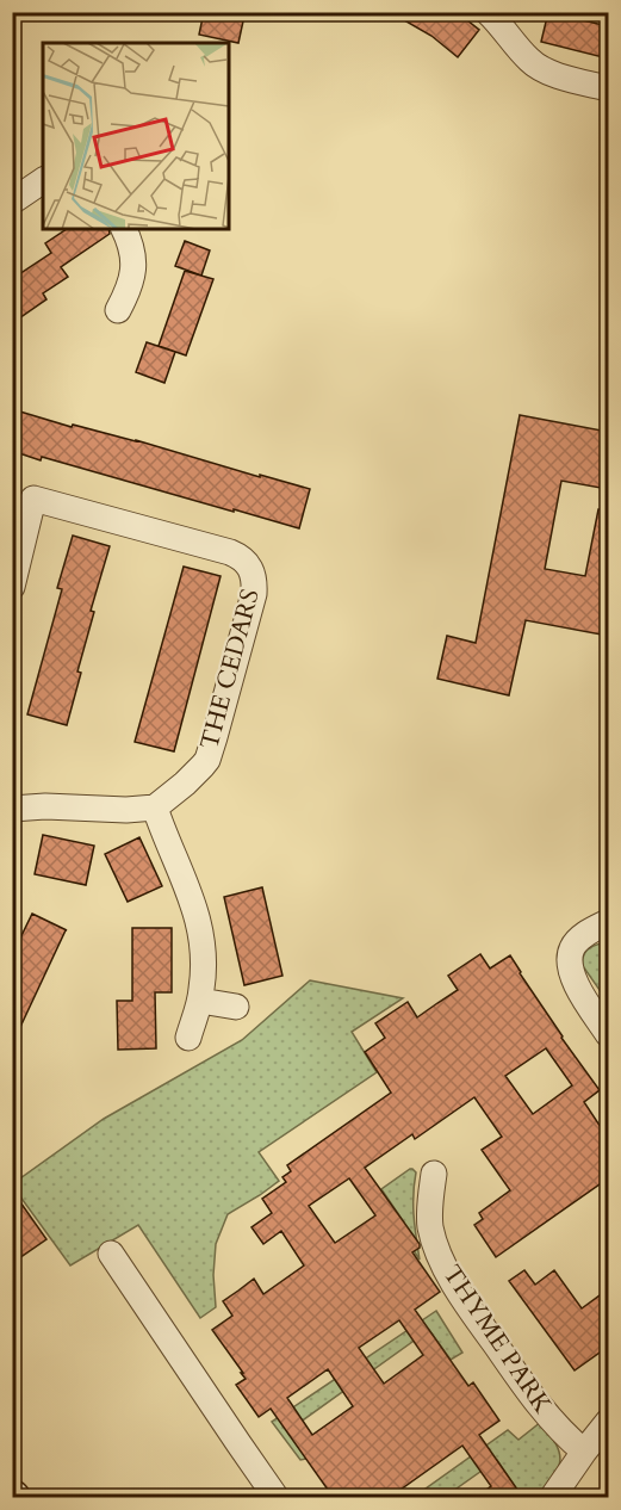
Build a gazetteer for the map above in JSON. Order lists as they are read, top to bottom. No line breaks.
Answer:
{"streets":{"street":["THE CEDARS","THYME PARK"]}}
